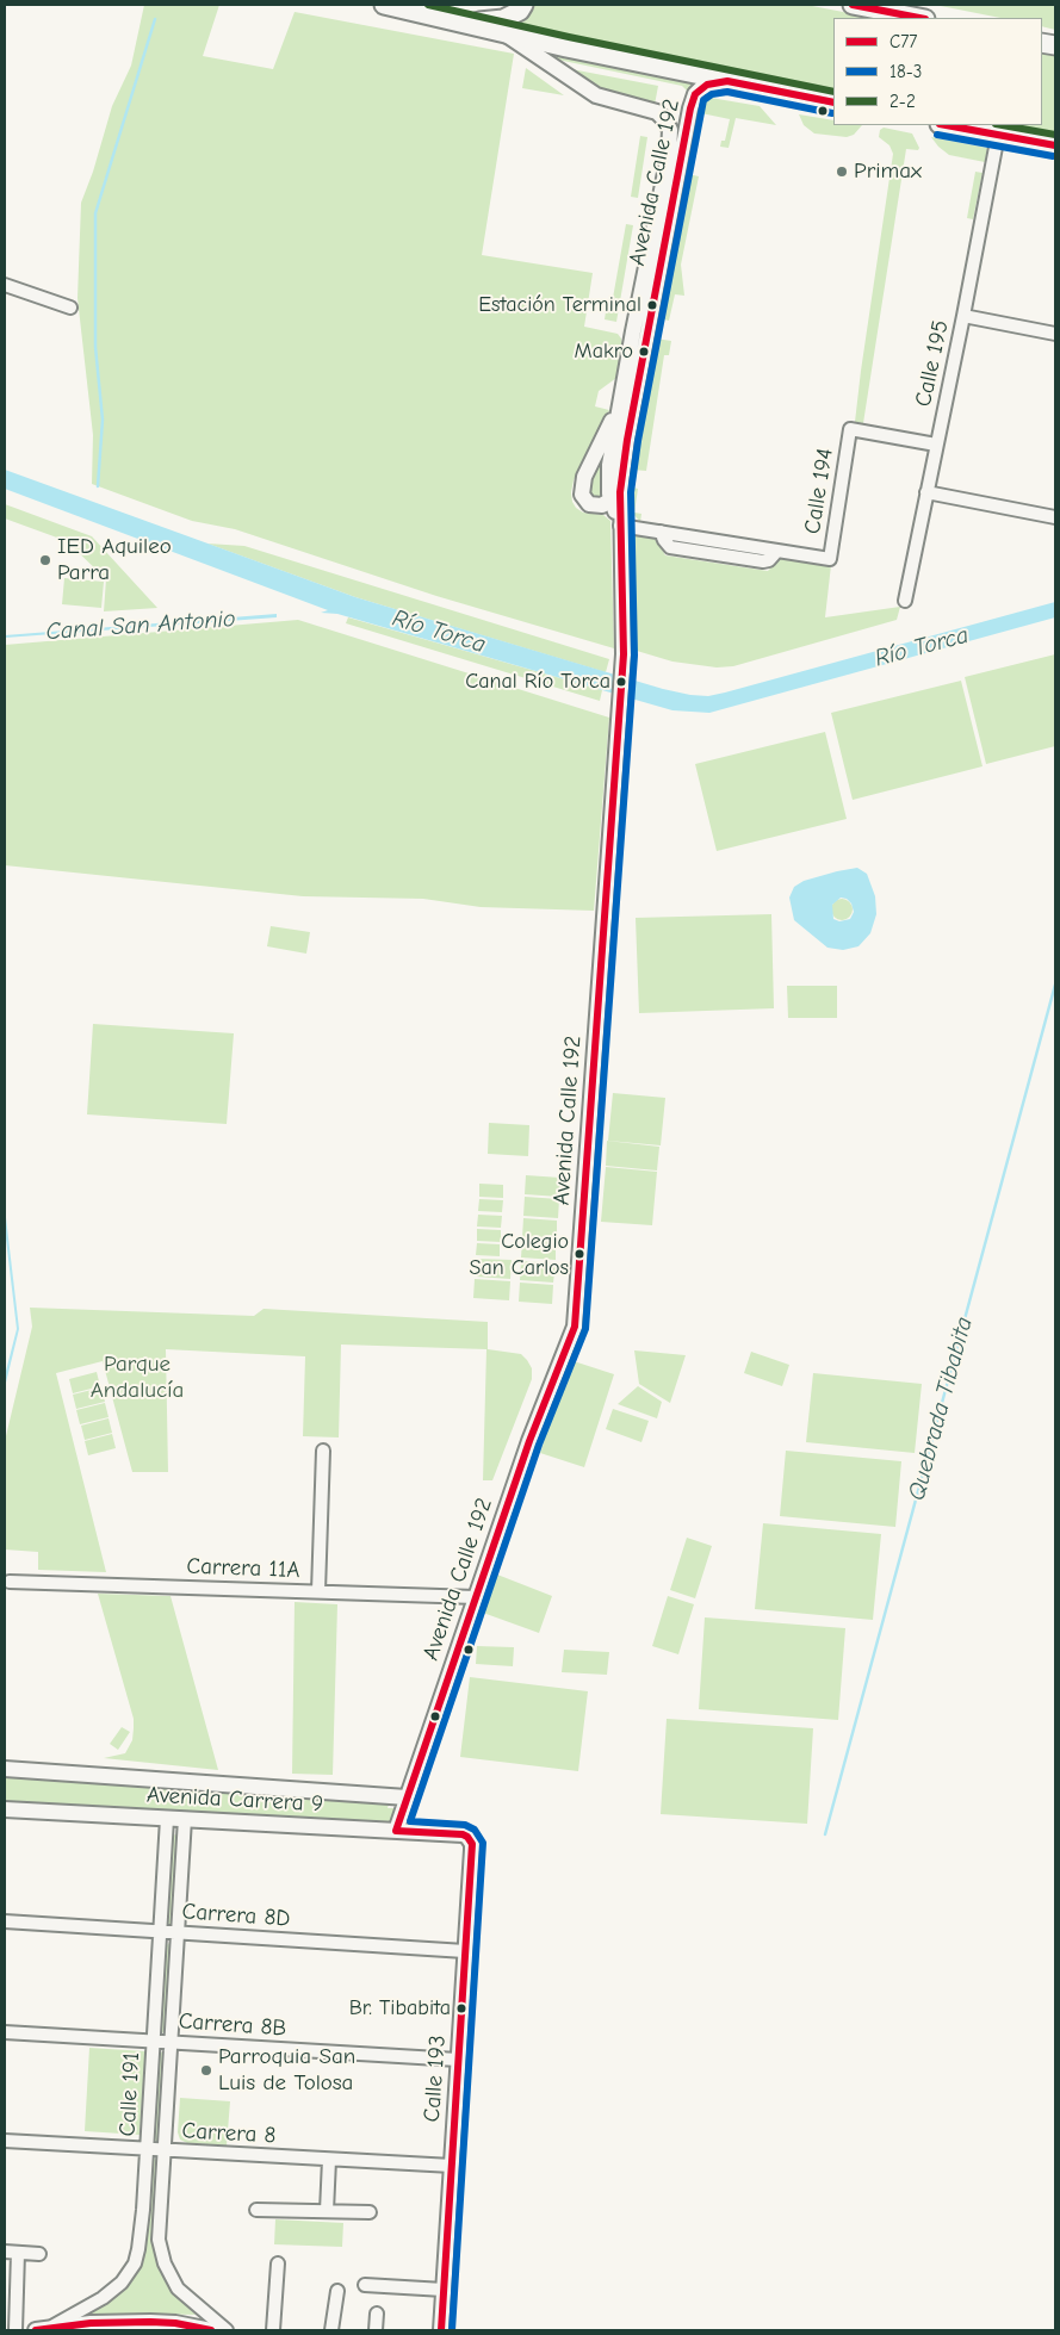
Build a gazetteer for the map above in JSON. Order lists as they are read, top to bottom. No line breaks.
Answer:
{"streets":{"main road":["Avenida Calle 192","Avenida Carrera 9","Calle 193"],"street":["Calle 195","Calle 194","Carrera 11A","Carrera 8D","Carrera 8B","Calle 191","Carrera 8"]},"crossings":[["Avenida Calle 192","Calle 194"],["Avenida Calle 192","Carrera 11A"],["Avenida Calle 192","Avenida Carrera 9"],["Calle 195","Calle 194"],["Avenida Carrera 9","Calle 193"],["Avenida Carrera 9","Calle 191"],["Carrera 8D","Calle 193"],["Carrera 8D","Calle 191"],["Carrera 8B","Calle 193"],["Carrera 8B","Calle 191"],["Calle 193","Carrera 8"],["Calle 191","Carrera 8"]],"water":["Canal San Antonio","Río Torca","Quebrada Tibabita"],"parks":["Parque Andalucía"],"places":["Primax","Estación Terminal","Makro","IED Aquileo Parra","Canal Río Torca","Colegio San Carlos","Br. Tibabita","Parroquia San Luis de Tolosa"],"lines":["transit line C77","transit line 2-2","transit line 18-3"],"legend":["C77","18-3","2-2"]}
